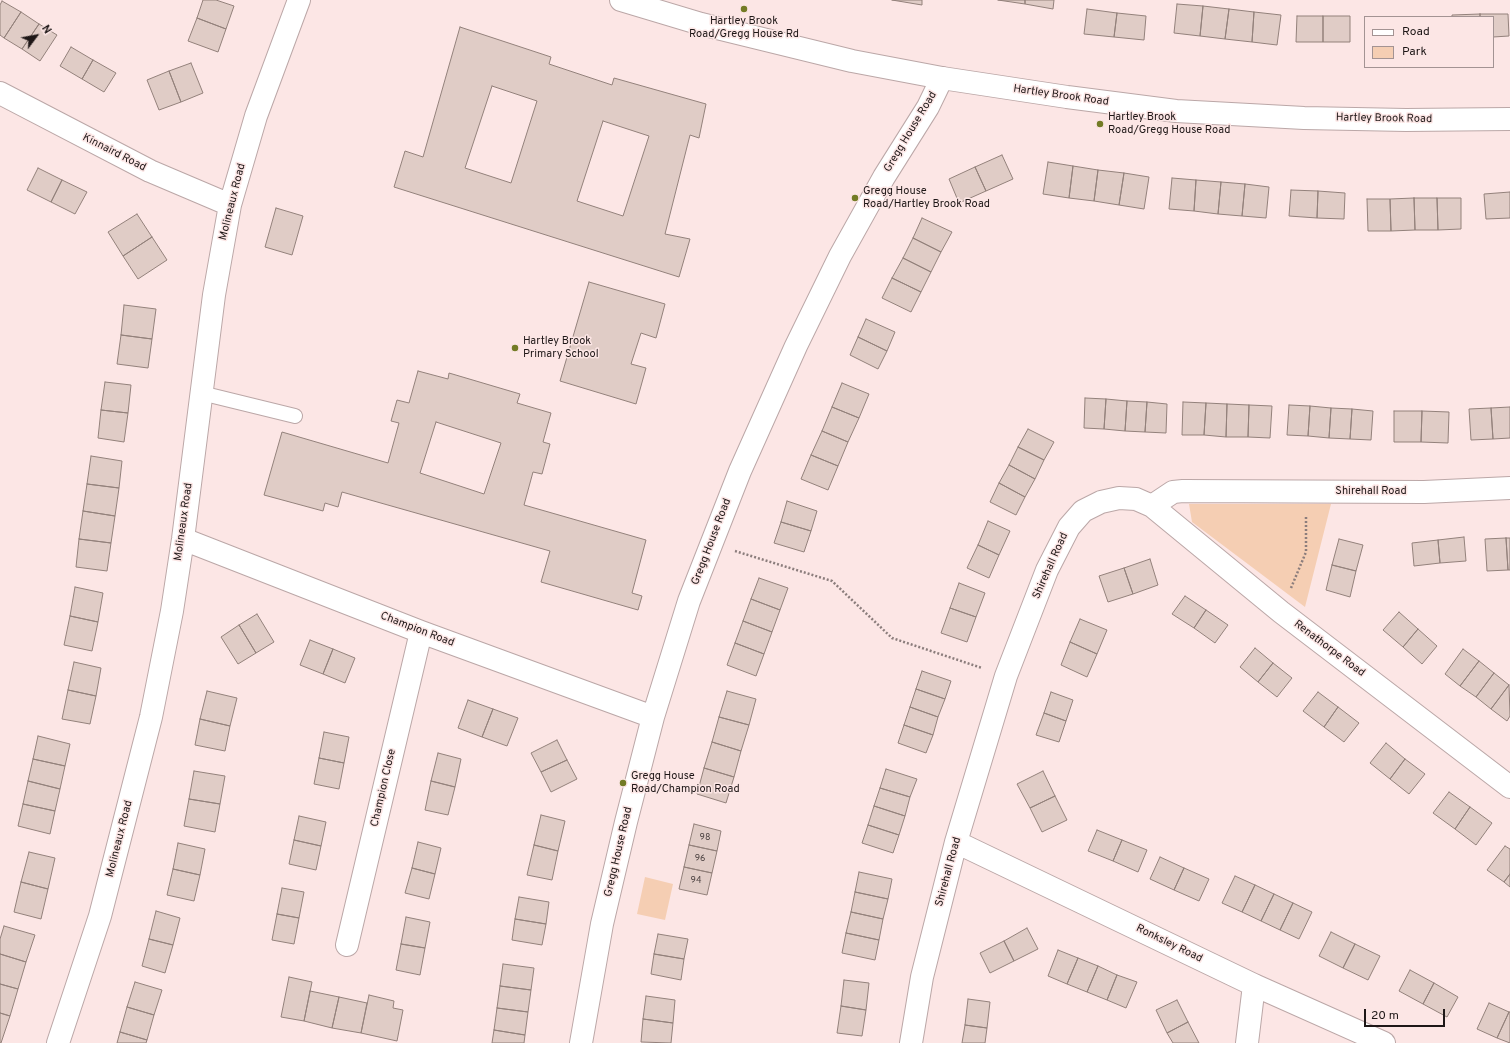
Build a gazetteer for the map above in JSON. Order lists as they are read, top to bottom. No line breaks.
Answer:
{"streets":{"street":["Hartley Brook Road","Gregg House Road","Kinnaird Road","Molineaux Road","Shirehall Road","Champion Road","Renathorpe Road","Champion Close","Ronksley Road"]},"crossings":[["Hartley Brook Road","Gregg House Road"],["Gregg House Road","Champion Road"],["Kinnaird Road","Molineaux Road"],["Molineaux Road","Champion Road"],["Shirehall Road","Renathorpe Road"],["Shirehall Road","Ronksley Road"],["Champion Road","Champion Close"]],"places":["Hartley Brook Road/Gregg House Rd","Hartley Brook Road/Gregg House Road","Gregg House Road/Hartley Brook Road","Hartley Brook Primary School","Gregg House Road/Champion Road"],"house_numbers":["98","96","94"],"legend":["Road","Park"],"scale_bar":"20 m","north":"top right"}
